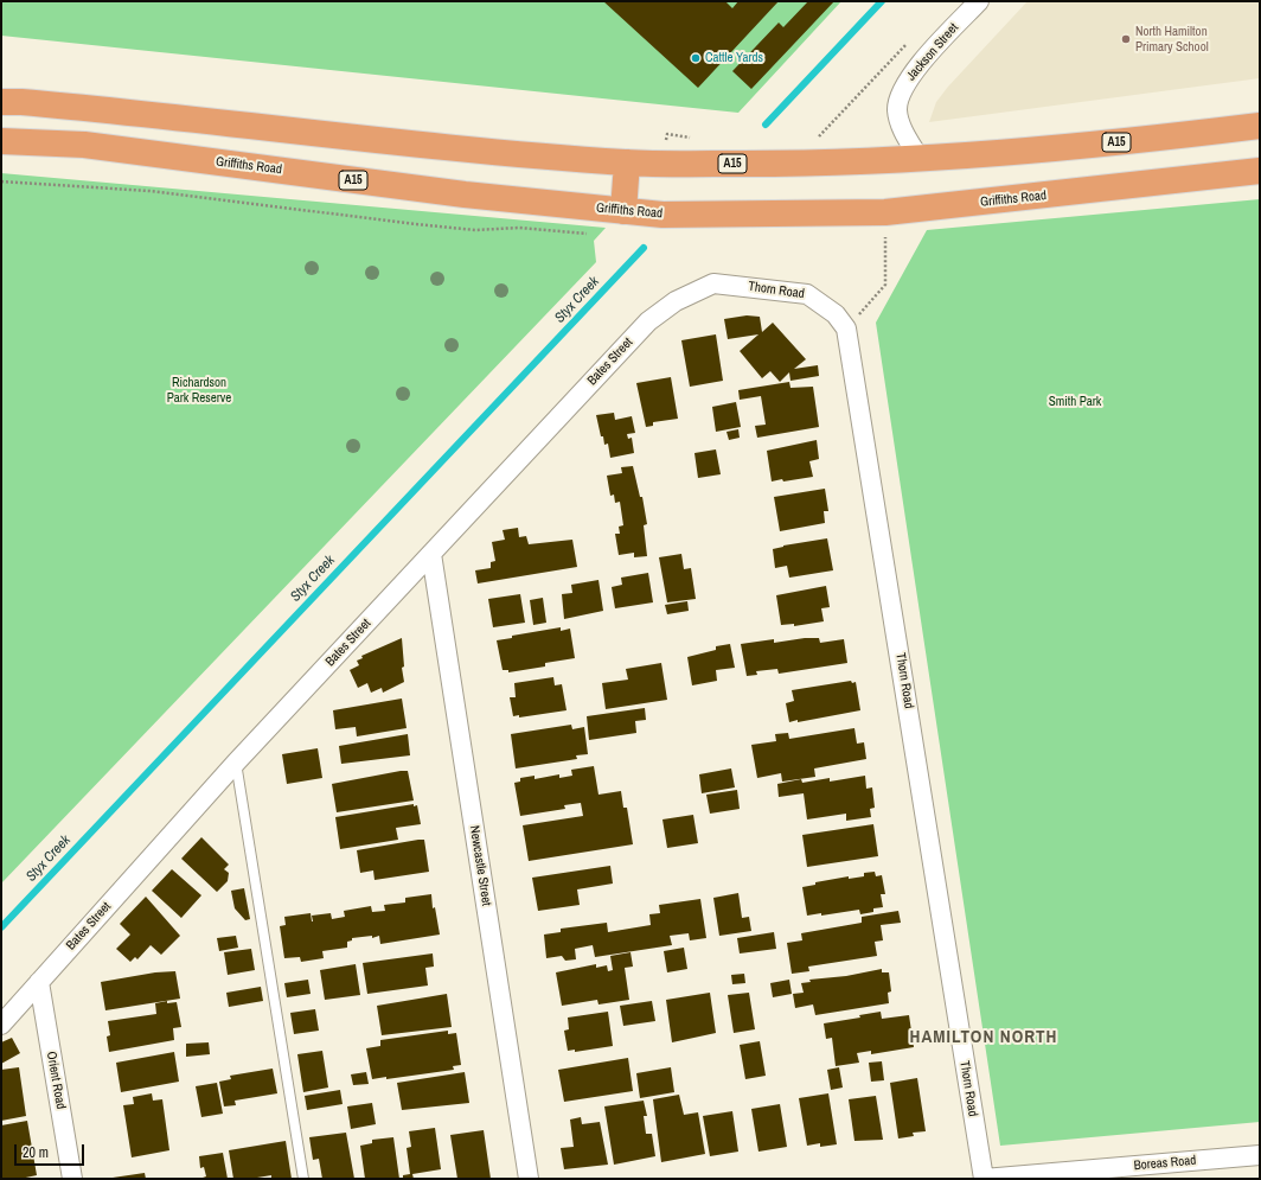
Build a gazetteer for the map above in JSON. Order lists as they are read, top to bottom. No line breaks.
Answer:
{"streets":{"highway":["A15","Griffiths Road"],"street":["Jackson Street","Thorn Road","Bates Street","Newcastle Street","Orient Road","Boreas Road"]},"crossings":[["Jackson Street","A15"],["Thorn Road","Bates Street"],["Thorn Road","Boreas Road"],["Bates Street","Newcastle Street"],["Bates Street","Orient Road"]],"districts":["HAMILTON NORTH"],"water":["Styx Creek"],"parks":["Richardson Park Reserve","Smith Park"],"places":["North Hamilton Primary School","Cattle Yards"],"scale_bar":"20 m"}
